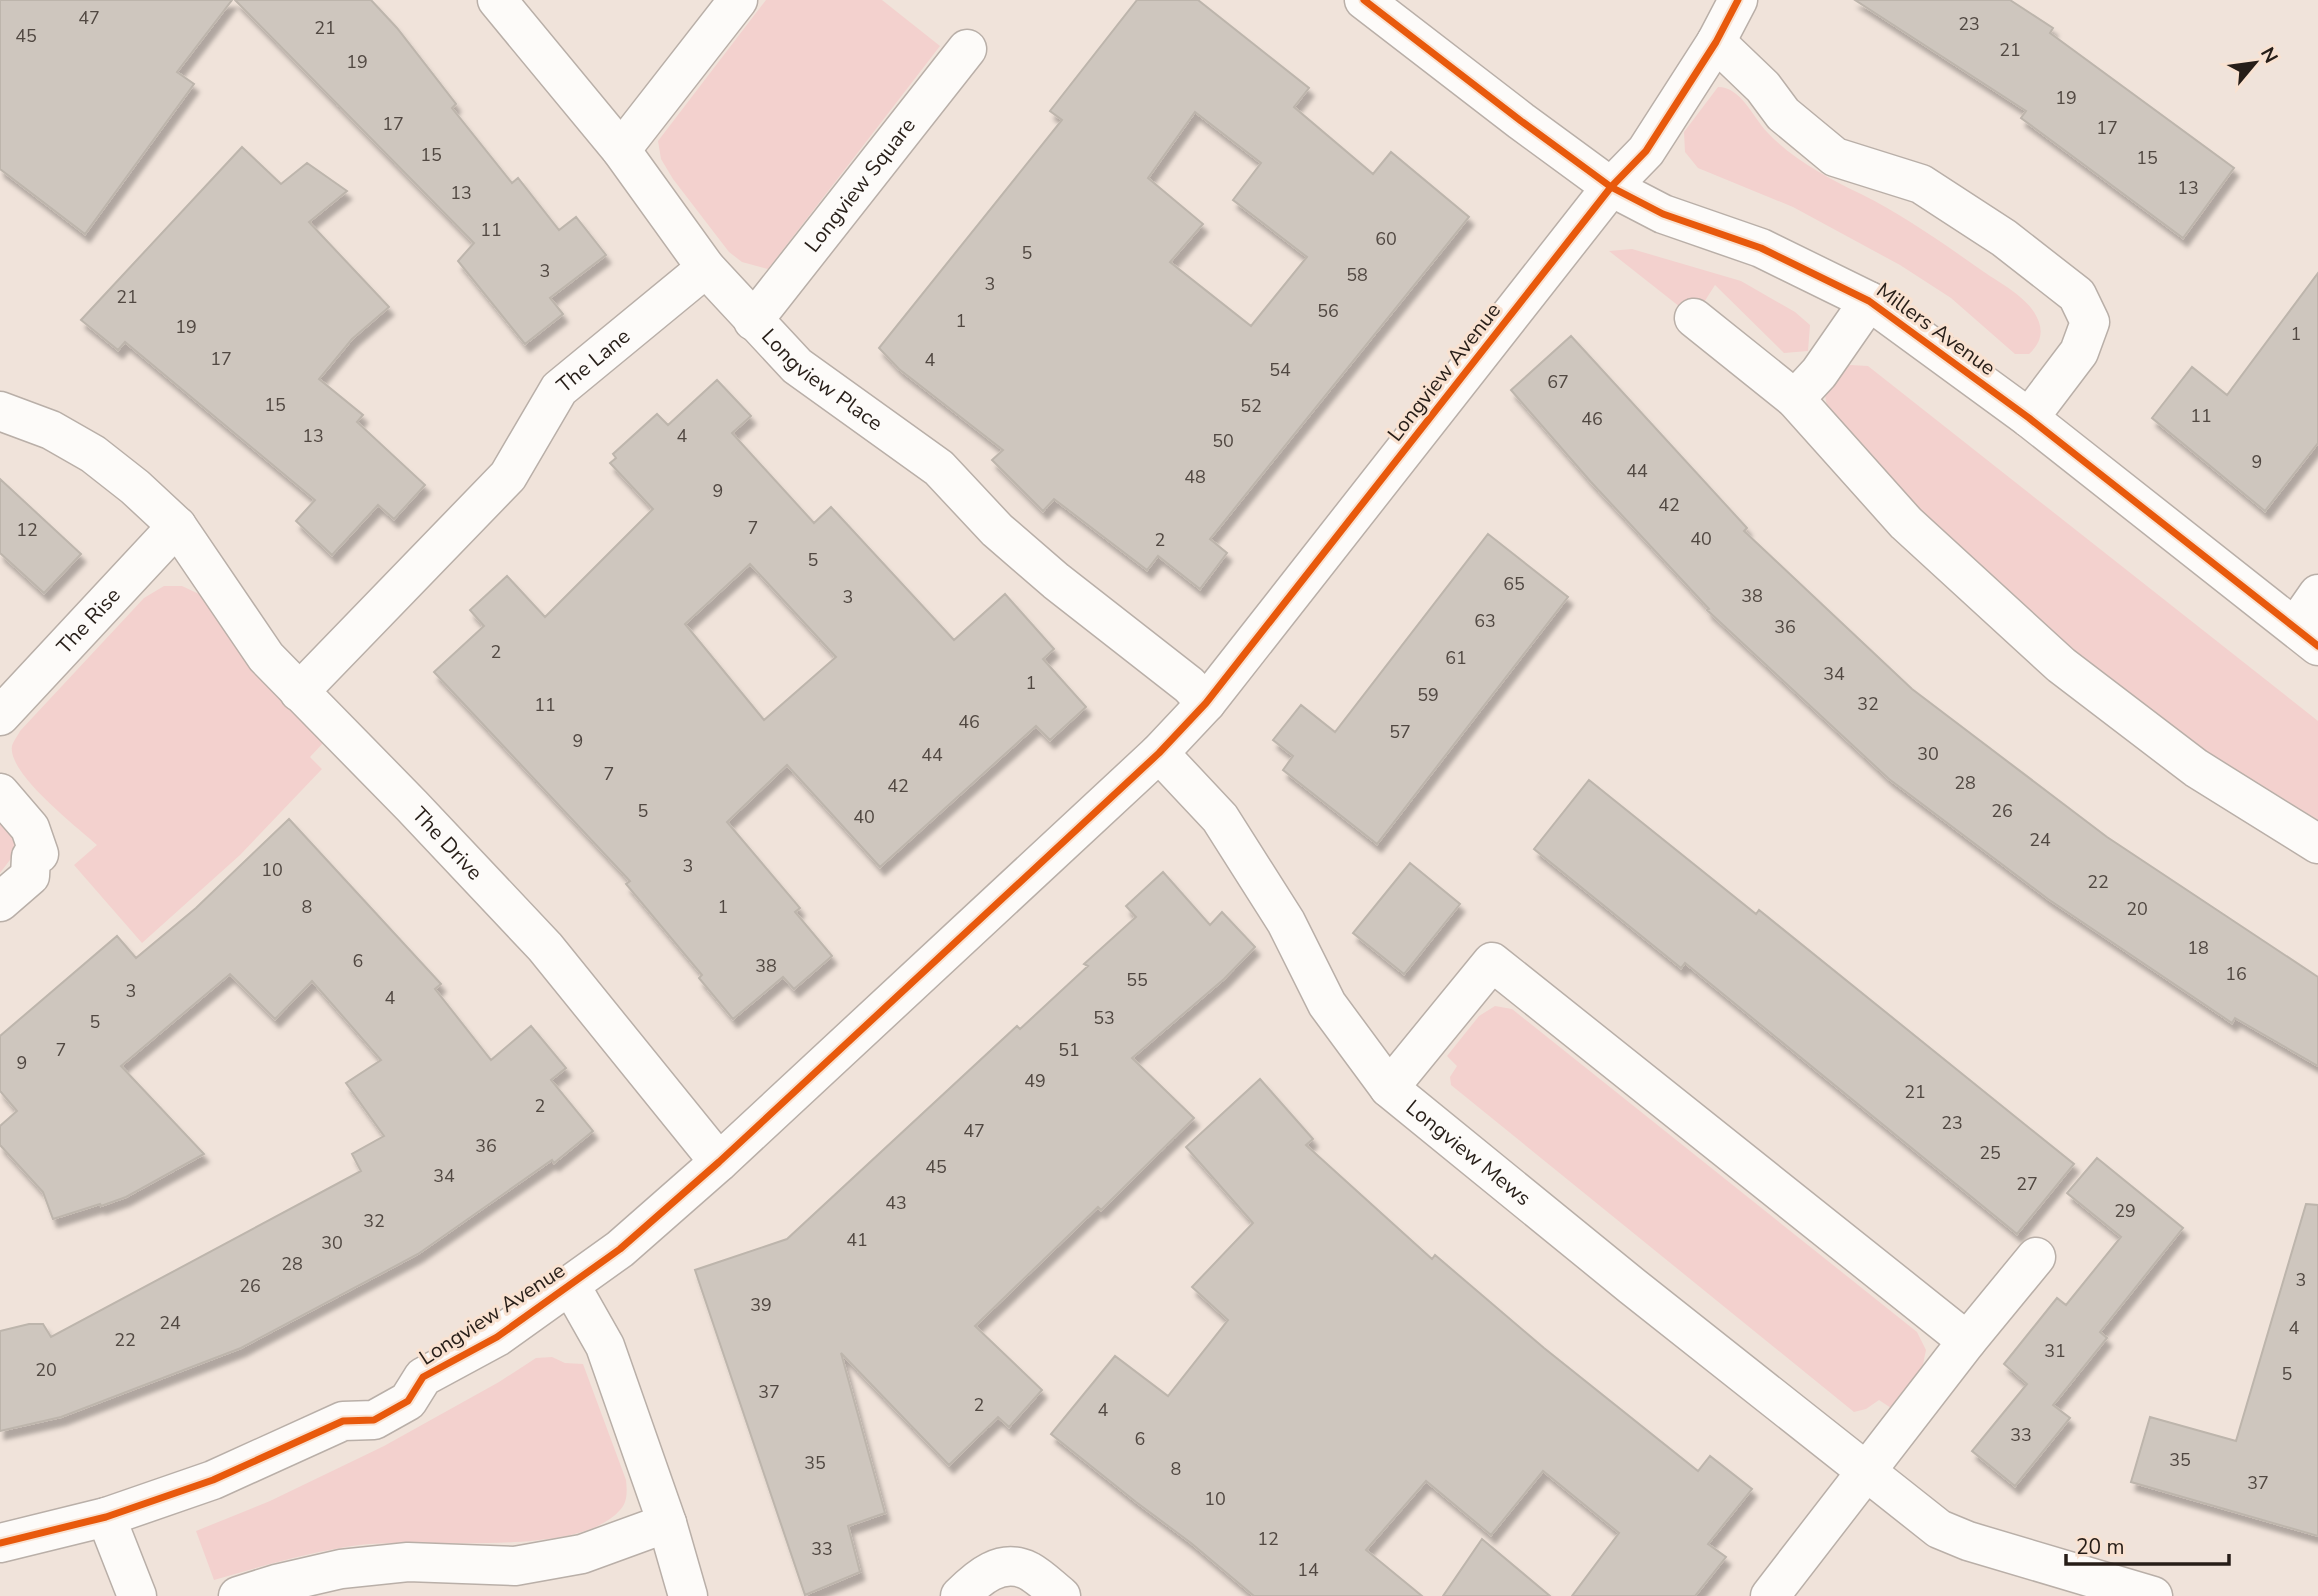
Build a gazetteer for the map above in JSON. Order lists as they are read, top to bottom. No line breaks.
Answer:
{"streets":{"street":["Longview Square","Millers Avenue","The Lane","Longview Avenue","Longview Place","The Rise","The Drive","Longview Mews"]},"crossings":[["Longview Square","Longview Place"],["Millers Avenue","Longview Avenue"],["The Lane","Longview Place"],["The Lane","The Drive"],["Longview Avenue","Longview Place"],["Longview Avenue","The Drive"],["Longview Avenue","Longview Mews"],["The Rise","The Drive"]],"house_numbers":["47","23","21","45","21","19","19","17","17","15","15","13","13","11","60","5","3","58","3","21","56","1","19","1","17","4","54","67","15","52","11","46","13","4","50","9","44","48","9","42","7","12","40","2","5","65","38","3","63","36","2","61","34","1","59","32","11","46","57","9","30","44","7","28","42","5","26","40","24","3","10","22","8","1","20","18","6","38","16","55","3","4","53","5","7","51","9","49","21","2","23","47","36","25","45","34","27","43","29","32","41","30","28","3","26","39","24","4","22","31","20","5","37","2","4","33","6","35","35","8","37","10","12","33","14"],"scale_bar":"20 m","north":"top right"}
